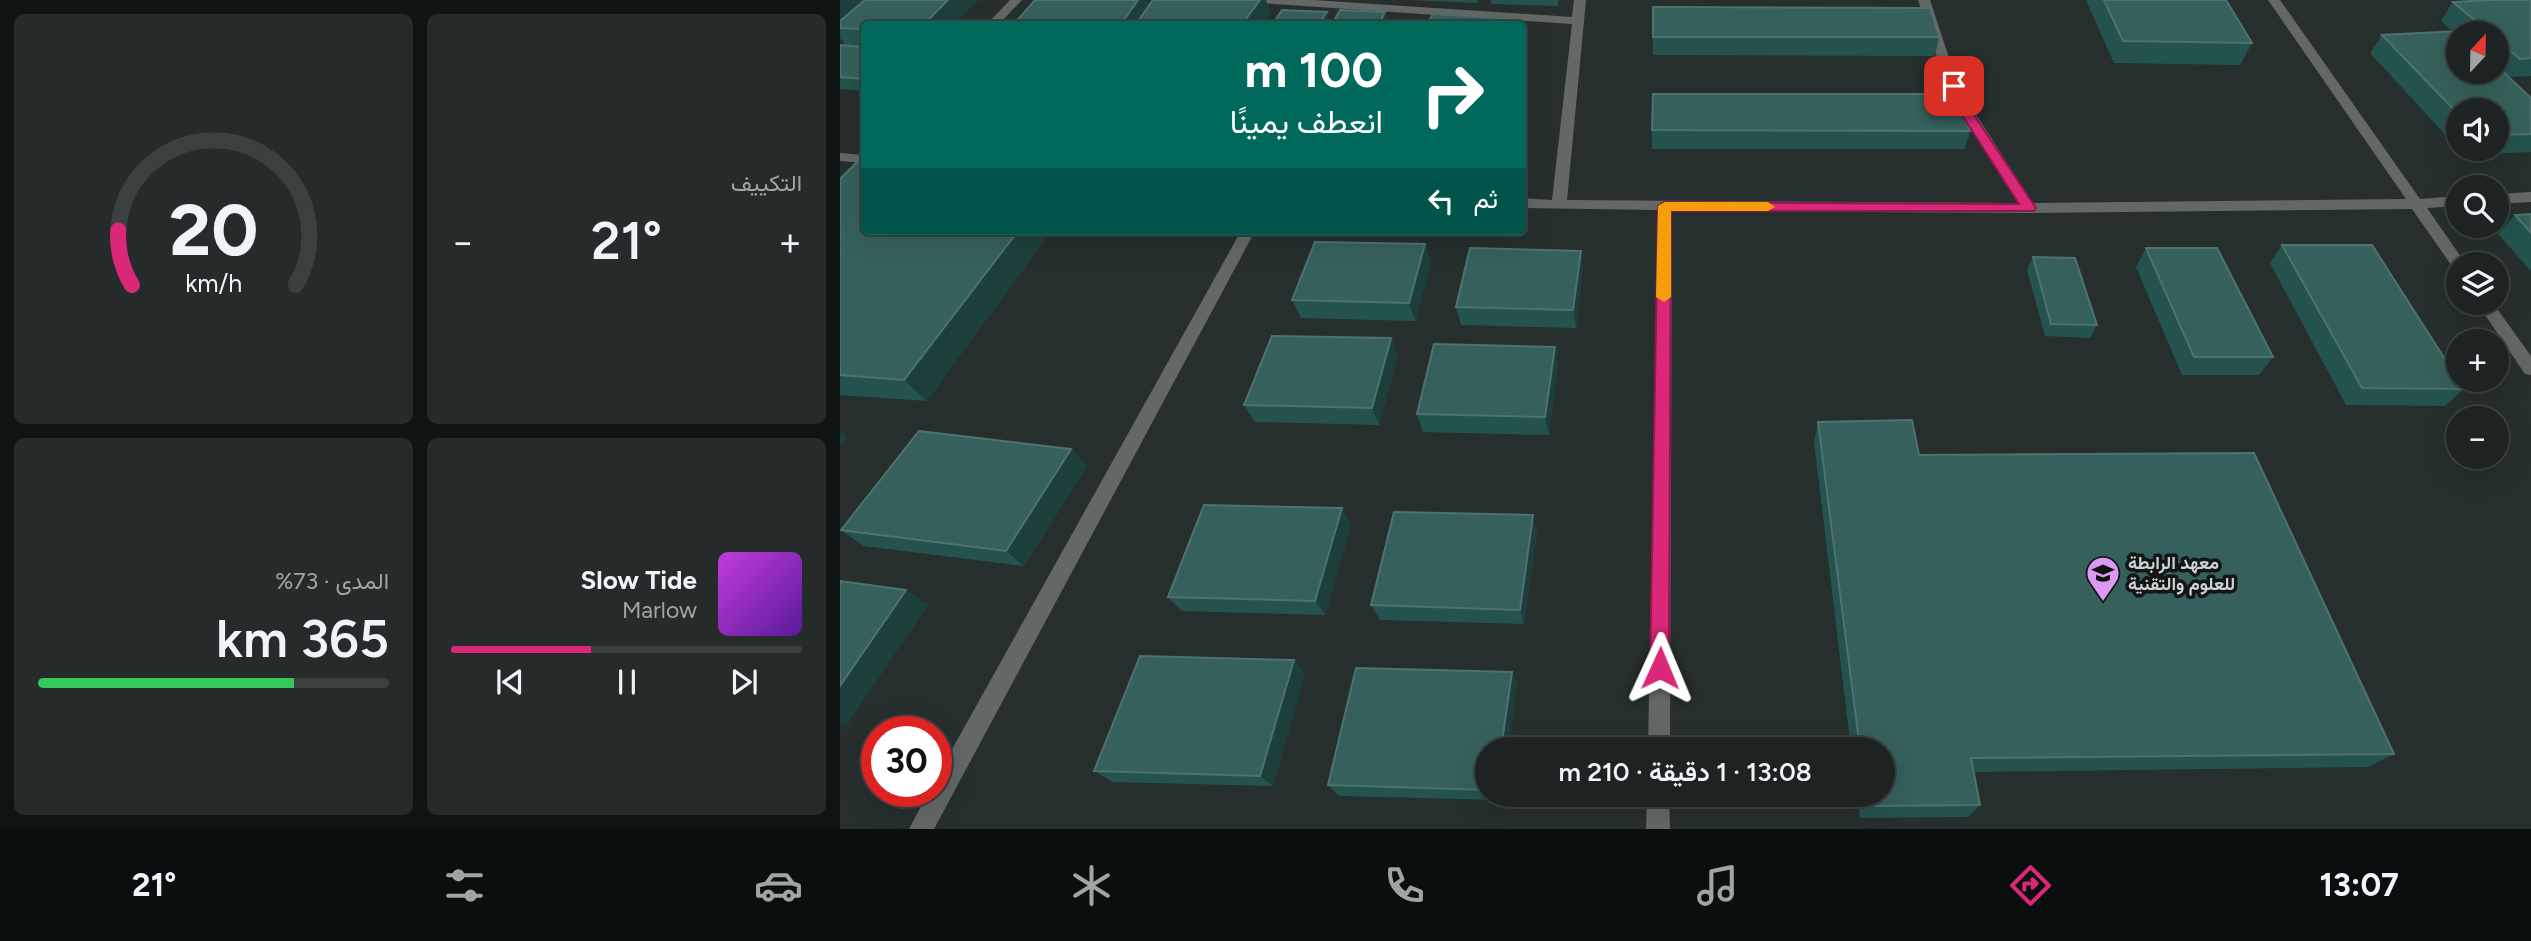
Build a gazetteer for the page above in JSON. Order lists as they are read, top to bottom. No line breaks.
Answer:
{"places":{"school or university":["معهد الرابطة للعلوم والتقنية"]},"north":"top","page":{"tile":["التكييف",["المدى · 73%","365 km"]],"map_buttons":["+","−"],"turn":["100 m","انعطف يمينًا"],"then":"ثم","heat":["−","21°","+"],"song":["Slow Tide","Marlow"],"limit":"30","trip":"13:08 · 1 دقيقة · 210 m","tabs":["13:07","21°"],"gauge":["20","km/h"]}}
